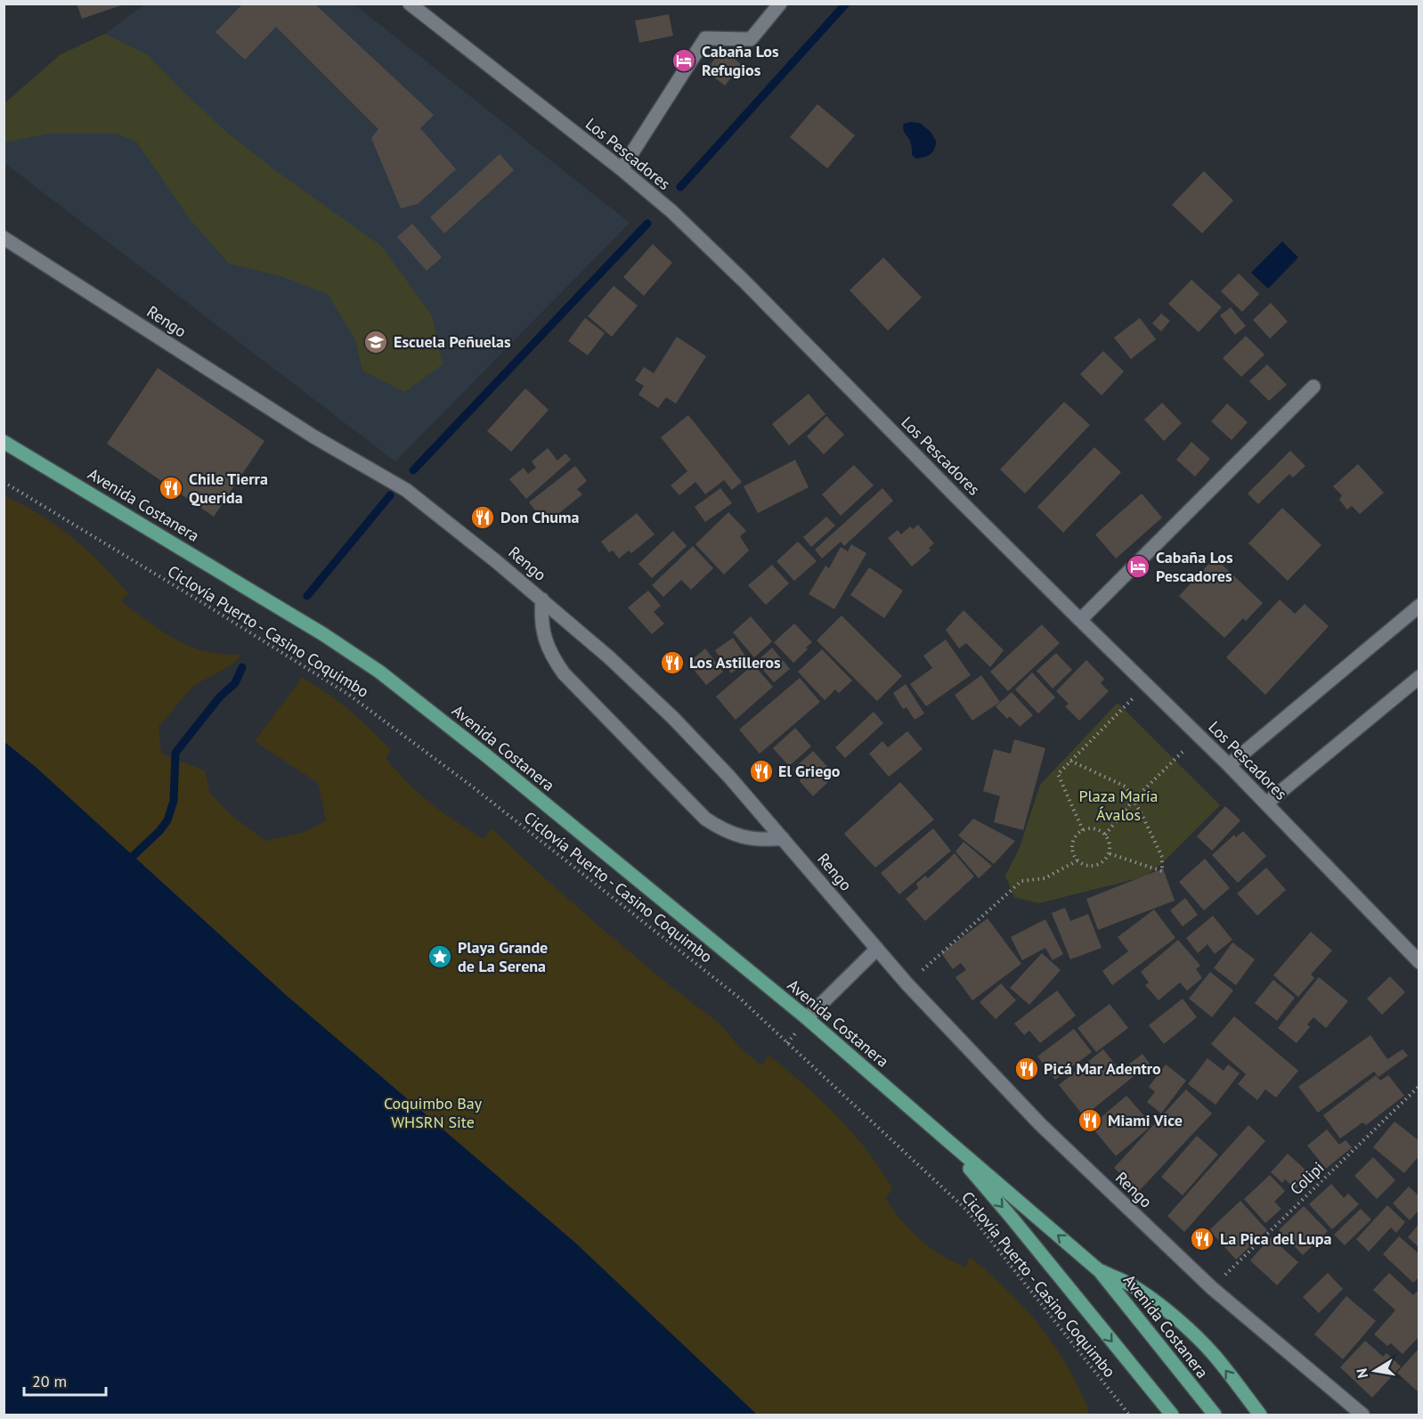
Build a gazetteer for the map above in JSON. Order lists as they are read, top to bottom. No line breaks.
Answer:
{"streets":{"main road":["Avenida Costanera"],"street":["Los Pescadores","Rengo"],"path":["Ciclovía Puerto - Casino Coquimbo","Colipi"]},"crossings":[["Rengo","Colipi"]],"parks":["Plaza María Ávalos","Coquimbo Bay WHSRN Site"],"places":{"hotel":["Cabaña Los Refugios","Cabaña Los Pescadores"],"school or university":["Escuela Peñuelas"],"restaurant":["Chile Tierra Querida","Don Chuma","Los Astilleros","El Griego","Picá Mar Adentro","Miami Vice","La Pica del Lupa"],"place":["Playa Grande de La Serena"]},"scale_bar":"20 m","north":"left"}
